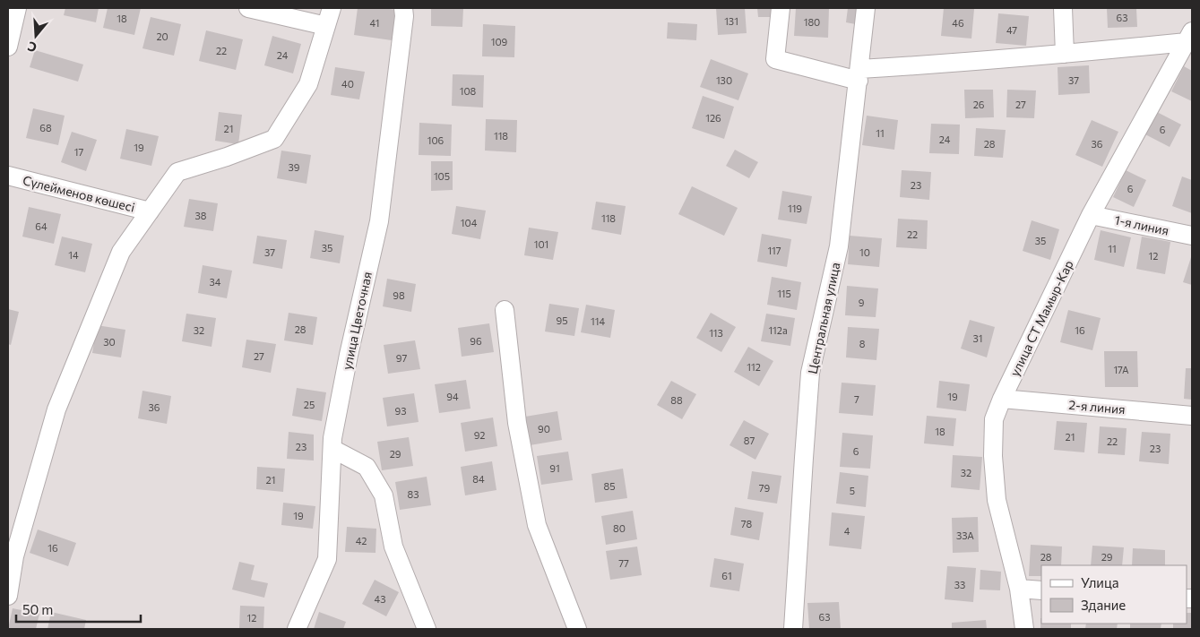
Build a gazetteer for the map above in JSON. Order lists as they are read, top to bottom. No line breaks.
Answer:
{"streets":{"street":["Сүлейменов көшесі","1-я линия","Центральная улица","улица СТ Мамыр-Кар","улица Цветочная","2-я линия"]},"crossings":[["1-я линия","улица СТ Мамыр-Кар"],["улица СТ Мамыр-Кар","2-я линия"]],"house_numbers":["63","18","131","180","41","46","47","20","109","22","24","130","37","40","108","26","27","126","68","21","6","11","118","24","106","28","36","19","17","39","105","23","6","119","38","118","104","64","22","35","101","35","11","117","37","10","14","12","34","115","98","9","95","114","28","32","112а","16","113","31","96","30","8","27","97","112","17А","94","19","7","88","25","36","93","90","18","92","21","87","22","23","23","6","29","91","32","84","21","85","79","5","83","19","78","80","4","33А","42","16","28","29","77","61","33","43","63","12"],"legend":["Улица","Здание"],"scale_bar":"50 m","north":"bottom"}
